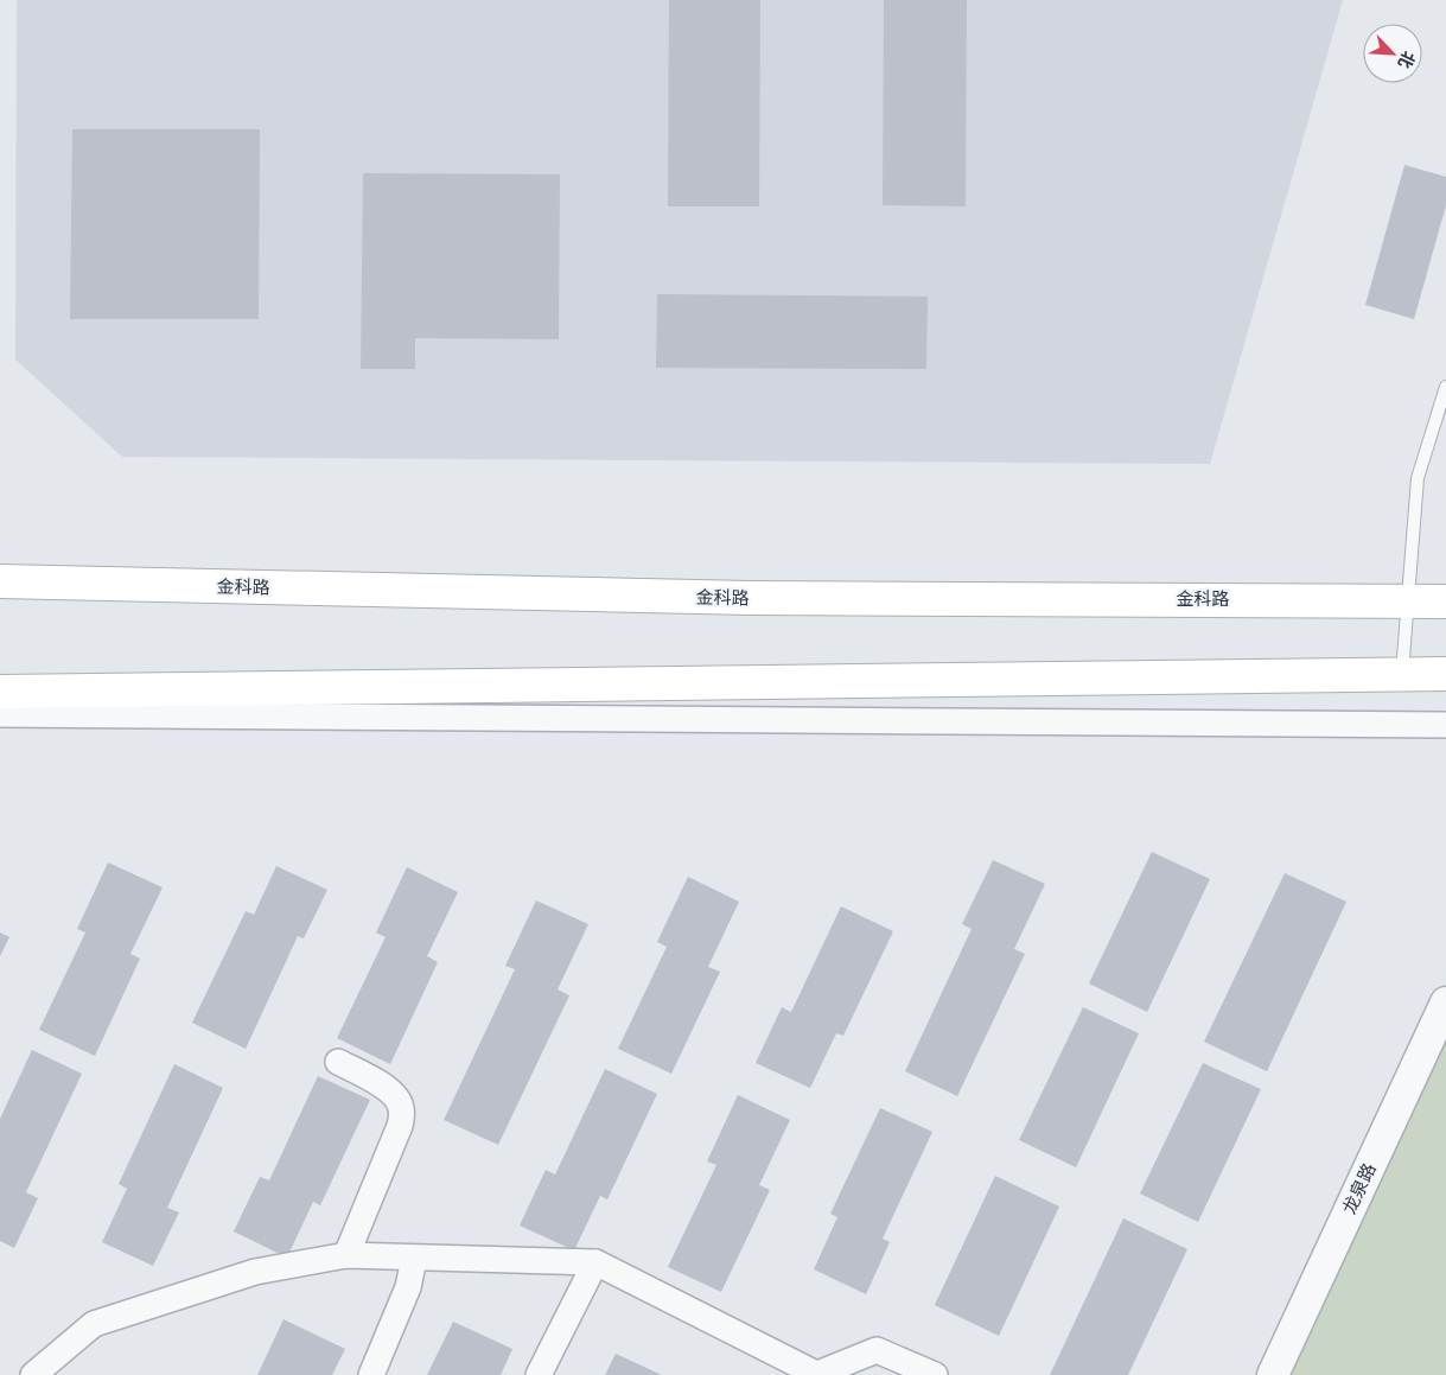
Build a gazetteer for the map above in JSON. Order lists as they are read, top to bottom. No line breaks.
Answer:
{"streets":{"main road":["金科路"],"street":["龙泉路"]},"north":"bottom right"}
